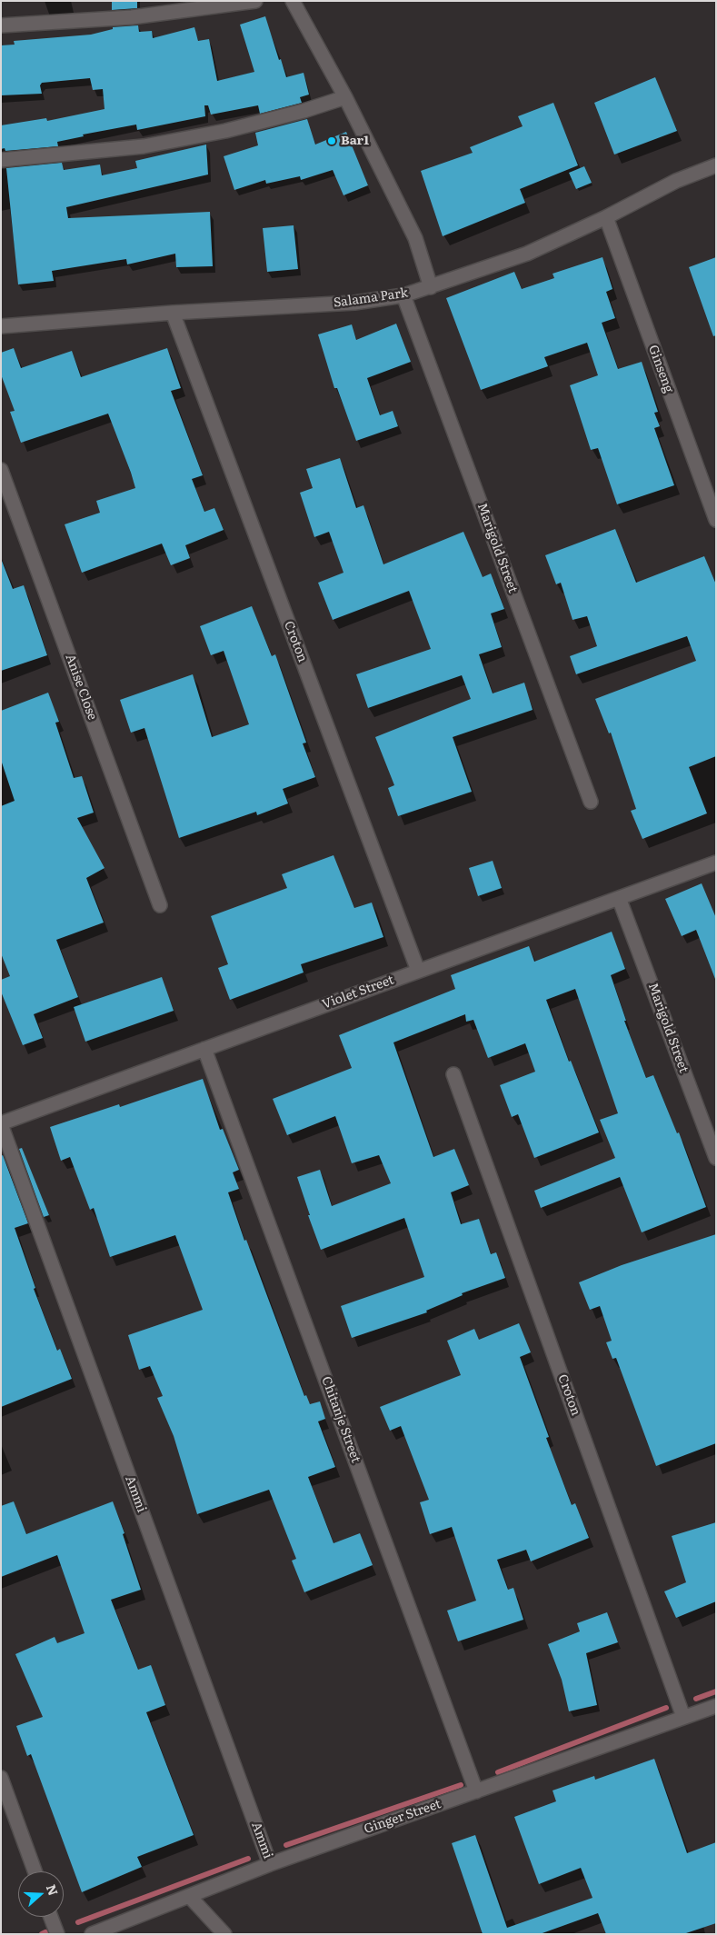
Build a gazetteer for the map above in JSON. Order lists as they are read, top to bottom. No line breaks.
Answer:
{"streets":{"street":["Salama Park","Ginseng","Marigold Street","Croton","Anise Close","Violet Street","Chitanje Street","Ammi","Ginger Street"]},"crossings":[["Salama Park","Ginseng"],["Salama Park","Marigold Street"],["Salama Park","Croton"],["Marigold Street","Violet Street"],["Croton","Violet Street"],["Croton","Ginger Street"],["Violet Street","Chitanje Street"],["Violet Street","Ammi"],["Chitanje Street","Ginger Street"],["Ammi","Ginger Street"]],"places":["Bar1"],"north":"right"}
